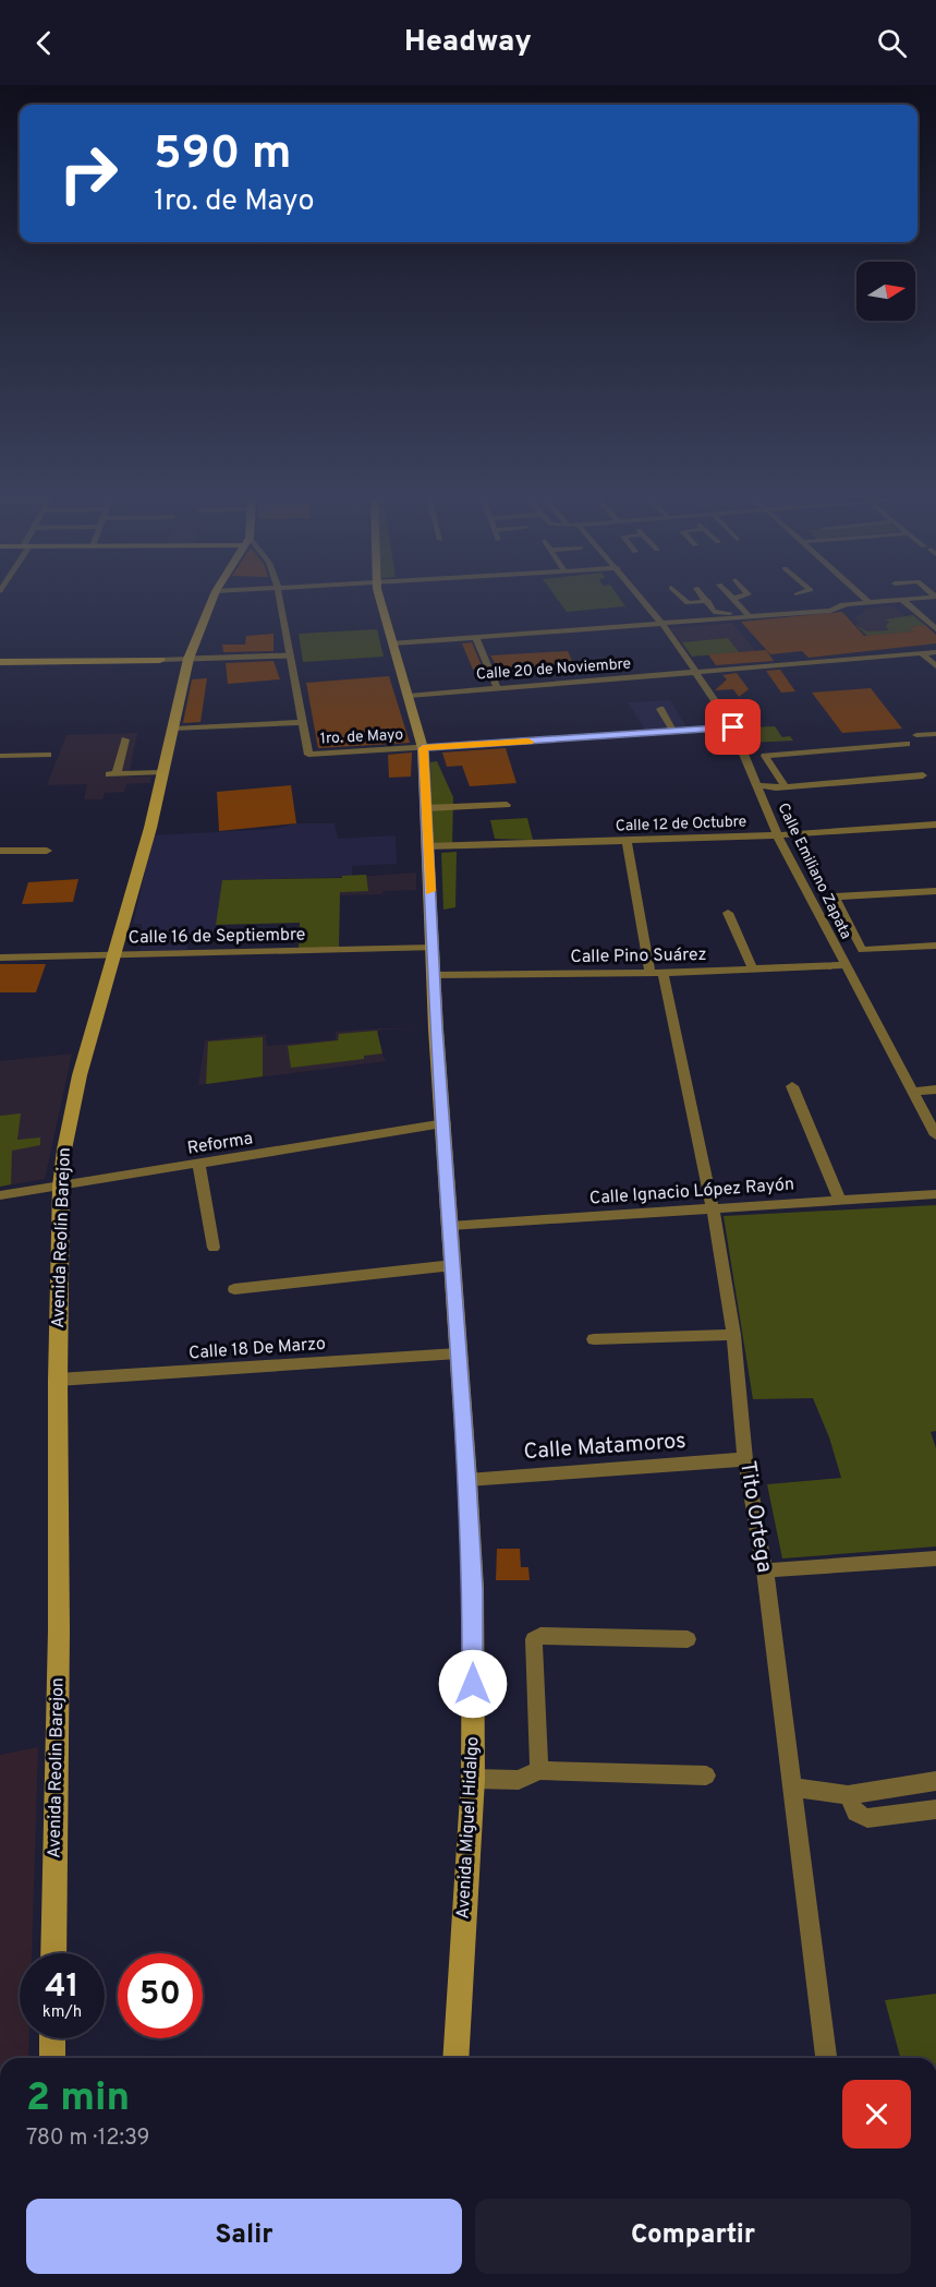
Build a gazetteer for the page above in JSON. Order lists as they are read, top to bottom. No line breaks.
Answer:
{"streets":{"main road":["Avenida Reolin Barejon","Avenida Miguel Hidalgo"],"street":["Calle 20 de Noviembre","1ro. de Mayo","Calle 12 de Octubre","Calle Emiliano Zapata","Calle 16 de Septiembre","Calle Pino Suárez","Reforma","Calle Ignacio López Rayón","Calle 18 De Marzo","Calle Matamoros","Tito Ortega"]},"crossings":[["Calle 20 de Noviembre","Calle Emiliano Zapata"],["Calle 20 de Noviembre","Avenida Miguel Hidalgo"],["1ro. de Mayo","Calle Emiliano Zapata"],["1ro. de Mayo","Avenida Miguel Hidalgo"],["Calle 12 de Octubre","Calle Emiliano Zapata"],["Calle 12 de Octubre","Tito Ortega"],["Calle 12 de Octubre","Avenida Miguel Hidalgo"],["Calle Emiliano Zapata","Calle Pino Suárez"],["Calle 16 de Septiembre","Avenida Reolin Barejon"],["Calle 16 de Septiembre","Avenida Miguel Hidalgo"],["Calle Pino Suárez","Tito Ortega"],["Calle Pino Suárez","Avenida Miguel Hidalgo"],["Reforma","Avenida Reolin Barejon"],["Reforma","Avenida Miguel Hidalgo"],["Calle Ignacio López Rayón","Tito Ortega"],["Calle Ignacio López Rayón","Avenida Miguel Hidalgo"],["Avenida Reolin Barejon","Calle 18 De Marzo"],["Calle 18 De Marzo","Avenida Miguel Hidalgo"],["Calle Matamoros","Tito Ortega"],["Calle Matamoros","Avenida Miguel Hidalgo"]],"north":"right","page":{"header":"Headway","turn":["590 m","1ro. de Mayo"],"speed":"41 km/h","limit":"50","heading":["2 min","780 m · 12:39"],"buttons":["Salir","Compartir"]}}
